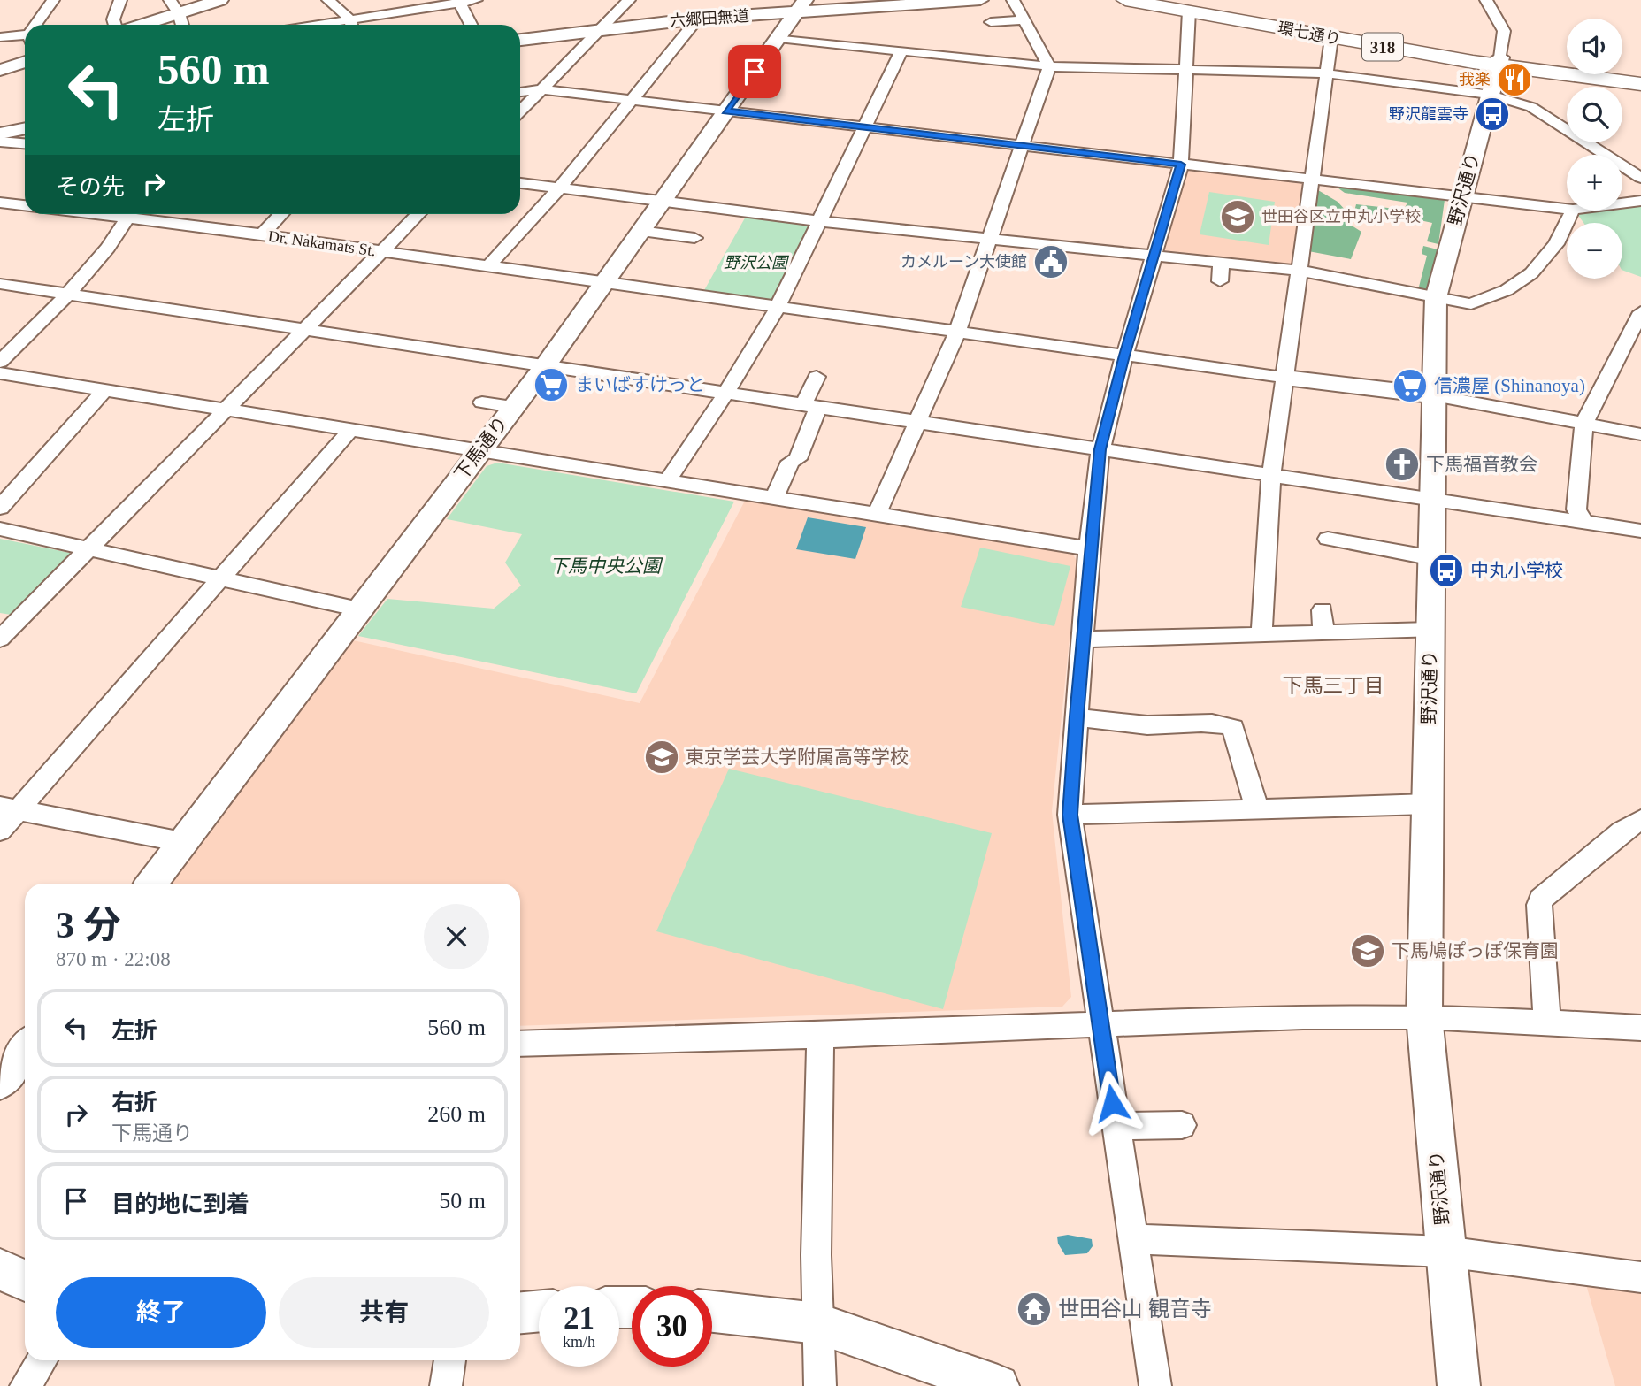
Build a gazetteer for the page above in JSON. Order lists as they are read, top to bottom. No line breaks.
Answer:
{"streets":{"main road":["環七通り","318"],"street":["六郷田無道","野沢通り","Dr. Nakamats St.","下馬通り"]},"crossings":[["六郷田無道","下馬通り"],["環七通り","野沢通り"],["Dr. Nakamats St.","下馬通り"]],"districts":["下馬三丁目"],"parks":["野沢公園","下馬中央公園"],"places":{"restaurant":["我楽"],"bus stop":["野沢龍雲寺","中丸小学校"],"school or university":["世田谷区立中丸小学校","東京学芸大学附属高等学校","下馬鳩ぽっぽ保育園"],"public building":["カメルーン大使館"],"supermarket":["まいばすけっと","信濃屋 (Shinanoya)"],"church":["下馬福音教会"],"temple":["世田谷山 観音寺"]},"page":{"map_buttons":["+","−"],"turn":["560 m","左折"],"then":"その先","heading":["3 分","870 m · 22:08"],"list":[{"name":"左折","value":"560 m"},{"name":"右折","note":"下馬通り","value":"260 m"},{"name":"目的地に到着","value":"50 m"}],"buttons":["終了","共有"],"speed":"21 km/h","limit":"30"}}
